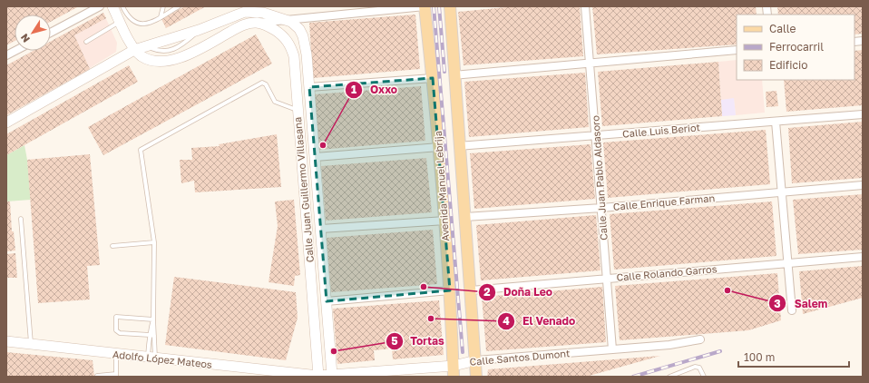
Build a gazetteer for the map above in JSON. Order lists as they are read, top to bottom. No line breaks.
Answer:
{"streets":{"main road":["Avenida Manuel Lebrija"],"street":["Calle Luis Beriot","Calle Juan Pablo Aldasoro","Calle Juan Guillermo Villasana","Calle Enrique Farman","Calle Rolando Garros","Calle Santos Dumont","Adolfo López Mateos"]},"crossings":[["Calle Luis Beriot","Calle Juan Pablo Aldasoro"],["Calle Luis Beriot","Avenida Manuel Lebrija"],["Calle Juan Pablo Aldasoro","Calle Enrique Farman"],["Calle Juan Pablo Aldasoro","Calle Rolando Garros"],["Calle Juan Pablo Aldasoro","Calle Santos Dumont"],["Avenida Manuel Lebrija","Calle Enrique Farman"],["Avenida Manuel Lebrija","Calle Rolando Garros"],["Avenida Manuel Lebrija","Calle Santos Dumont"],["Calle Juan Guillermo Villasana","Calle Santos Dumont"],["Calle Juan Guillermo Villasana","Adolfo López Mateos"],["Calle Santos Dumont","Adolfo López Mateos"]],"places":["Oxxo","Doña Leo","Salem","El Venado","Tortas"],"legend":["Calle","Ferrocarril","Edificio"],"scale_bar":"100 m","north":"bottom left"}
